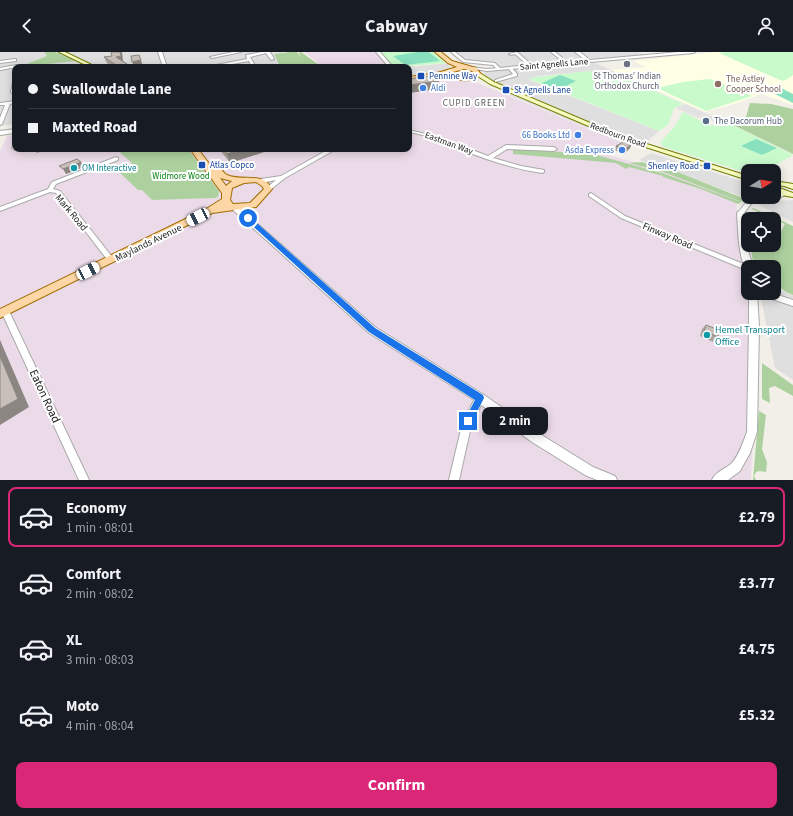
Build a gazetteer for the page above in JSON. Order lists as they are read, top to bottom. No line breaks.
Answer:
{"streets":{"main road":["Redbourn Road","Maylands Avenue"],"street":["Saint Agnells Lane","Eastman Way","Mark Road","Finway Road","Eaton Road"]},"crossings":[["Saint Agnells Lane","Redbourn Road"],["Mark Road","Maylands Avenue"],["Maylands Avenue","Eaton Road"]],"districts":["CUPID GREEN"],"parks":["Widmore Wood"],"places":{"other":["St Thomas’ Indian Orthodox Church","The Astley Cooper School","Aldi","The Dacorum Hub","66 Books Ltd","Asda Express","OM Interactive","Hemel Transport Office"],"transit":["Pennine Way","St Agnells Lane","Atlas Copco","Shenley Road"]},"north":"right","page":{"header":"Cabway","banner":["Swallowdale Lane","Maxted Road"],"bubble":"2 min","list":[{"name":"Economy","note":"1 min · 08:01","value":"£2.79"},{"name":"Comfort","note":"2 min · 08:02","value":"£3.77"},{"name":"XL","note":"3 min · 08:03","value":"£4.75"},{"name":"Moto","note":"4 min · 08:04","value":"£5.32"}],"buttons":"Confirm"}}
